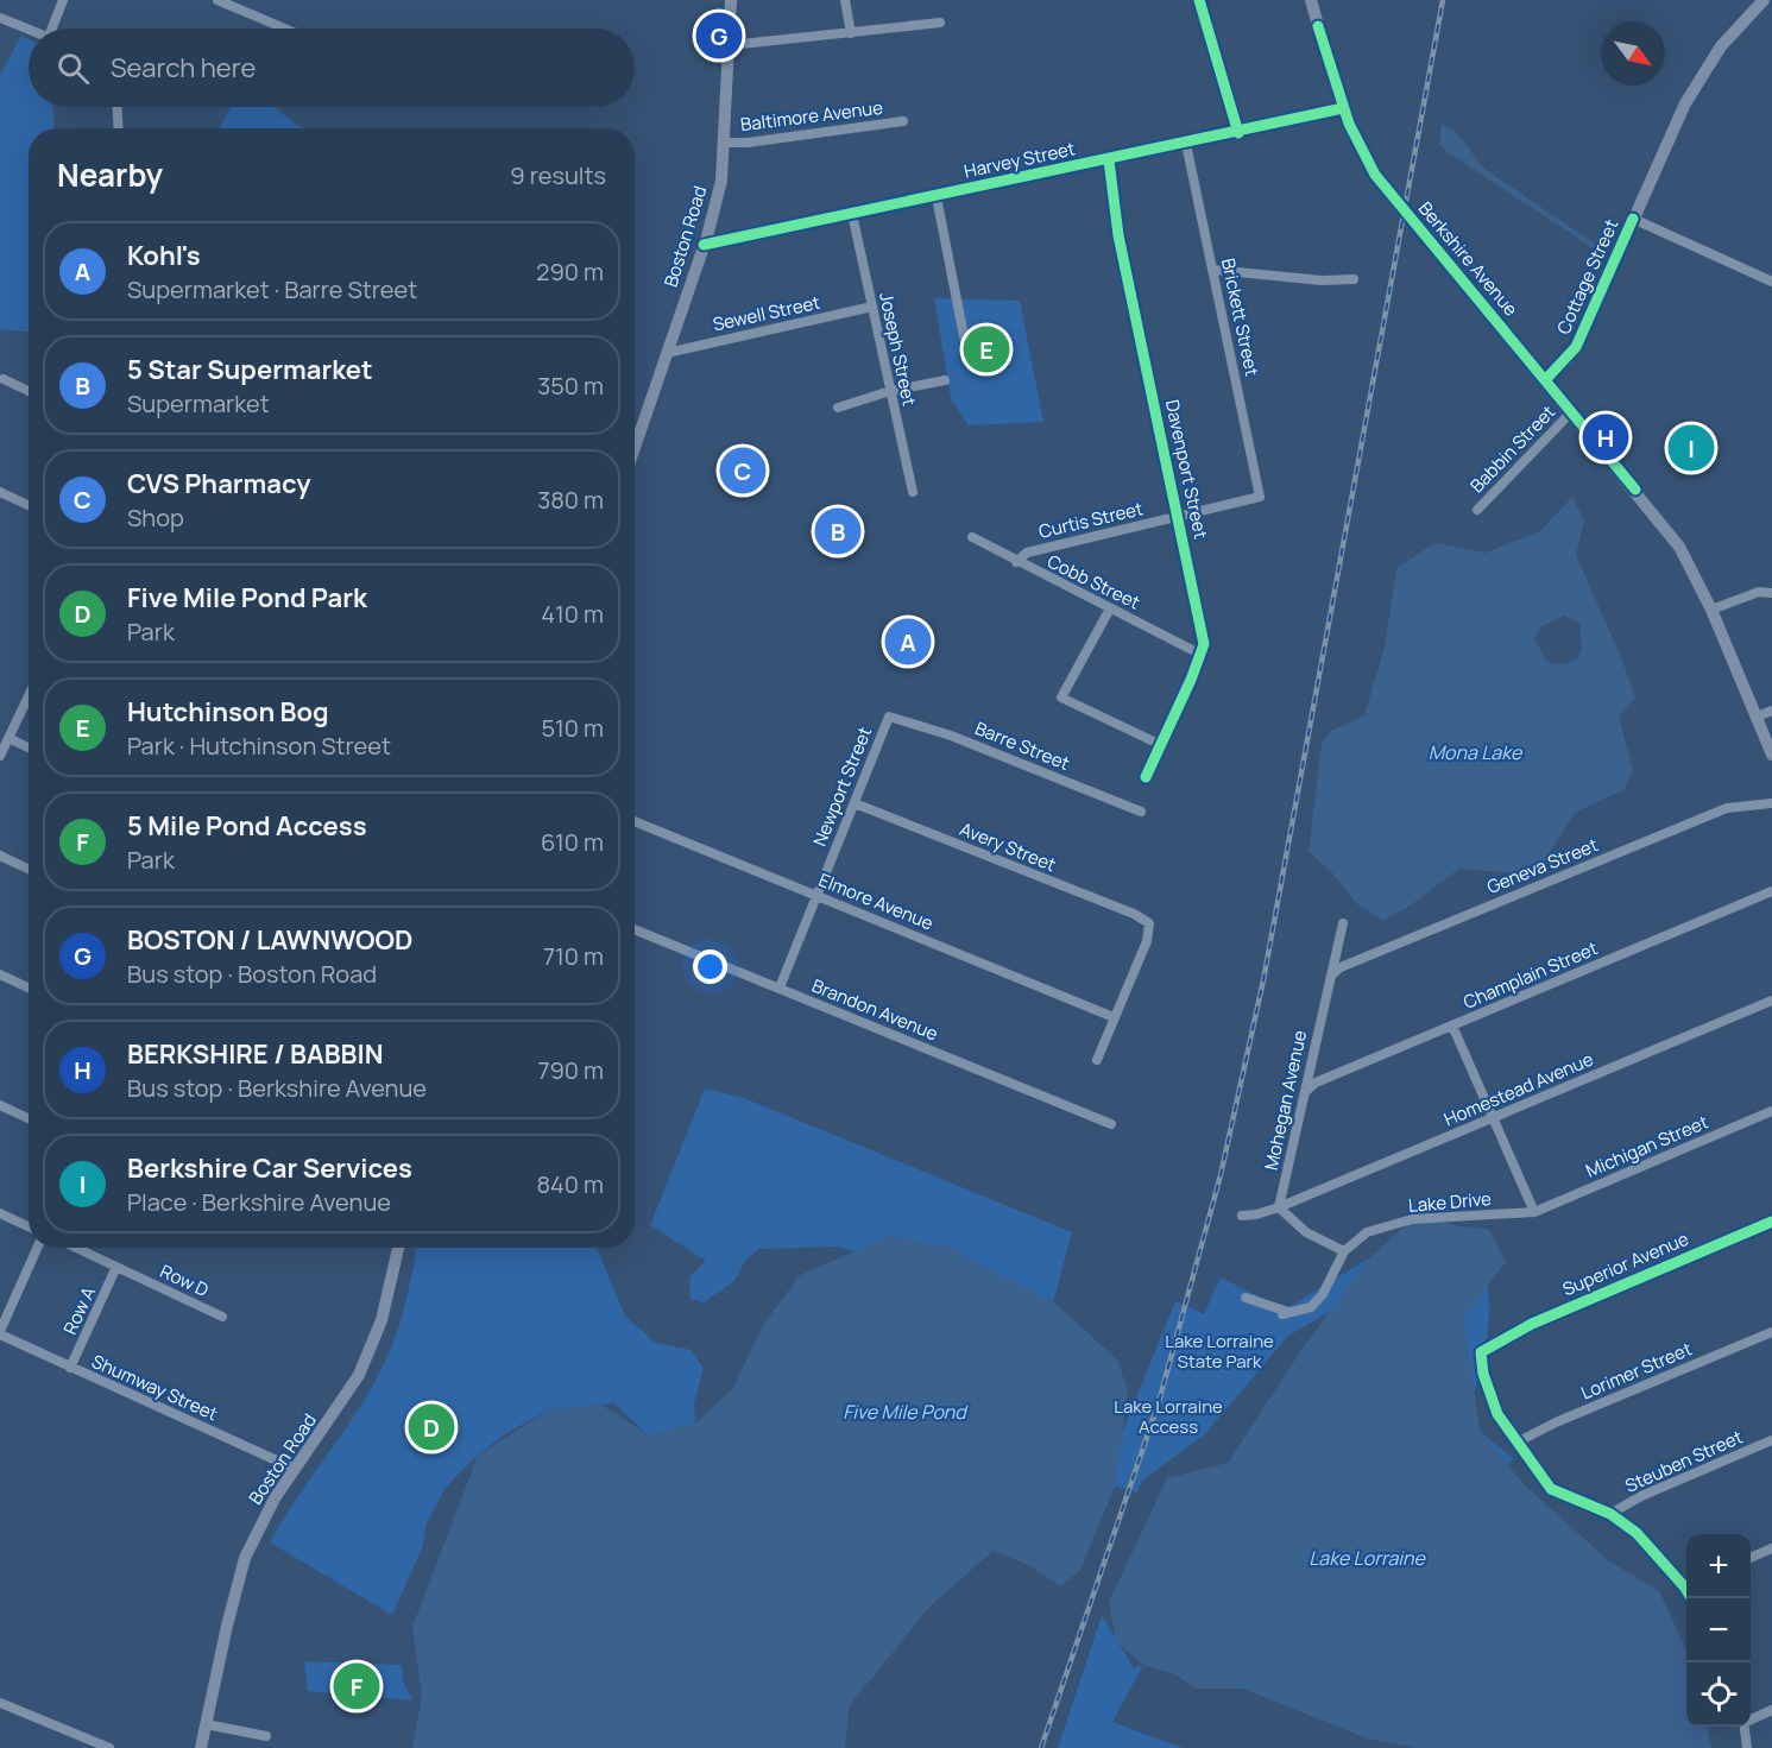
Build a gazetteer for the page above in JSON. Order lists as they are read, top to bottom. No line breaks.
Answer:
{"streets":{"main road":["Boston Road","Berkshire Avenue","Cottage Street"],"street":["Baltimore Avenue","Harvey Street","Sewell Street","Brickett Street","Joseph Street","Babbin Street","Davenport Street","Curtis Street","Cobb Street","Barre Street","Newport Street","Avery Street","Geneva Street","Elmore Avenue","Champlain Street","Brandon Avenue","Homestead Avenue","Mohegan Avenue","Michigan Street","Lake Drive","Superior Avenue","Row D","Row A","Lorimer Street","Shumway Street","Steuben Street"]},"crossings":[["Baltimore Avenue","Boston Road"],["Harvey Street","Boston Road"],["Harvey Street","Berkshire Avenue"],["Harvey Street","Brickett Street"],["Harvey Street","Joseph Street"],["Harvey Street","Davenport Street"],["Boston Road","Sewell Street"],["Boston Road","Shumway Street"],["Berkshire Avenue","Cottage Street"],["Berkshire Avenue","Babbin Street"],["Sewell Street","Joseph Street"],["Brickett Street","Curtis Street"],["Davenport Street","Curtis Street"],["Davenport Street","Cobb Street"],["Curtis Street","Cobb Street"],["Barre Street","Newport Street"],["Newport Street","Avery Street"],["Newport Street","Elmore Avenue"],["Newport Street","Brandon Avenue"],["Avery Street","Elmore Avenue"],["Geneva Street","Mohegan Avenue"],["Champlain Street","Mohegan Avenue"],["Homestead Avenue","Mohegan Avenue"],["Michigan Street","Lake Drive"],["Superior Avenue","Lorimer Street"],["Row D","Row A"],["Row A","Shumway Street"]],"water":["Mona Lake","Five Mile Pond","Lake Lorraine"],"parks":["Lake Lorraine State Park","Lake Lorraine Access"],"north":"bottom right","page":{"pins":["G","E","H","I","C","B","A","D","F"],"search":"Search here","heading":["Nearby","9 results"],"list":[{"mark":"A","name":"Kohl's","note":"Supermarket · Barre Street","value":"290 m"},{"mark":"B","name":"5 Star Supermarket","note":"Supermarket","value":"350 m"},{"mark":"C","name":"CVS Pharmacy","note":"Shop","value":"380 m"},{"mark":"D","name":"Five Mile Pond Park","note":"Park","value":"410 m"},{"mark":"E","name":"Hutchinson Bog","note":"Park · Hutchinson Street","value":"510 m"},{"mark":"F","name":"5 Mile Pond Access","note":"Park","value":"610 m"},{"mark":"G","name":"BOSTON / LAWNWOOD","note":"Bus stop · Boston Road","value":"710 m"},{"mark":"H","name":"BERKSHIRE / BABBIN","note":"Bus stop · Berkshire Avenue","value":"790 m"},{"mark":"I","name":"Berkshire Car Services","note":"Place · Berkshire Avenue","value":"840 m"}],"map_buttons":["+","−"]}}
